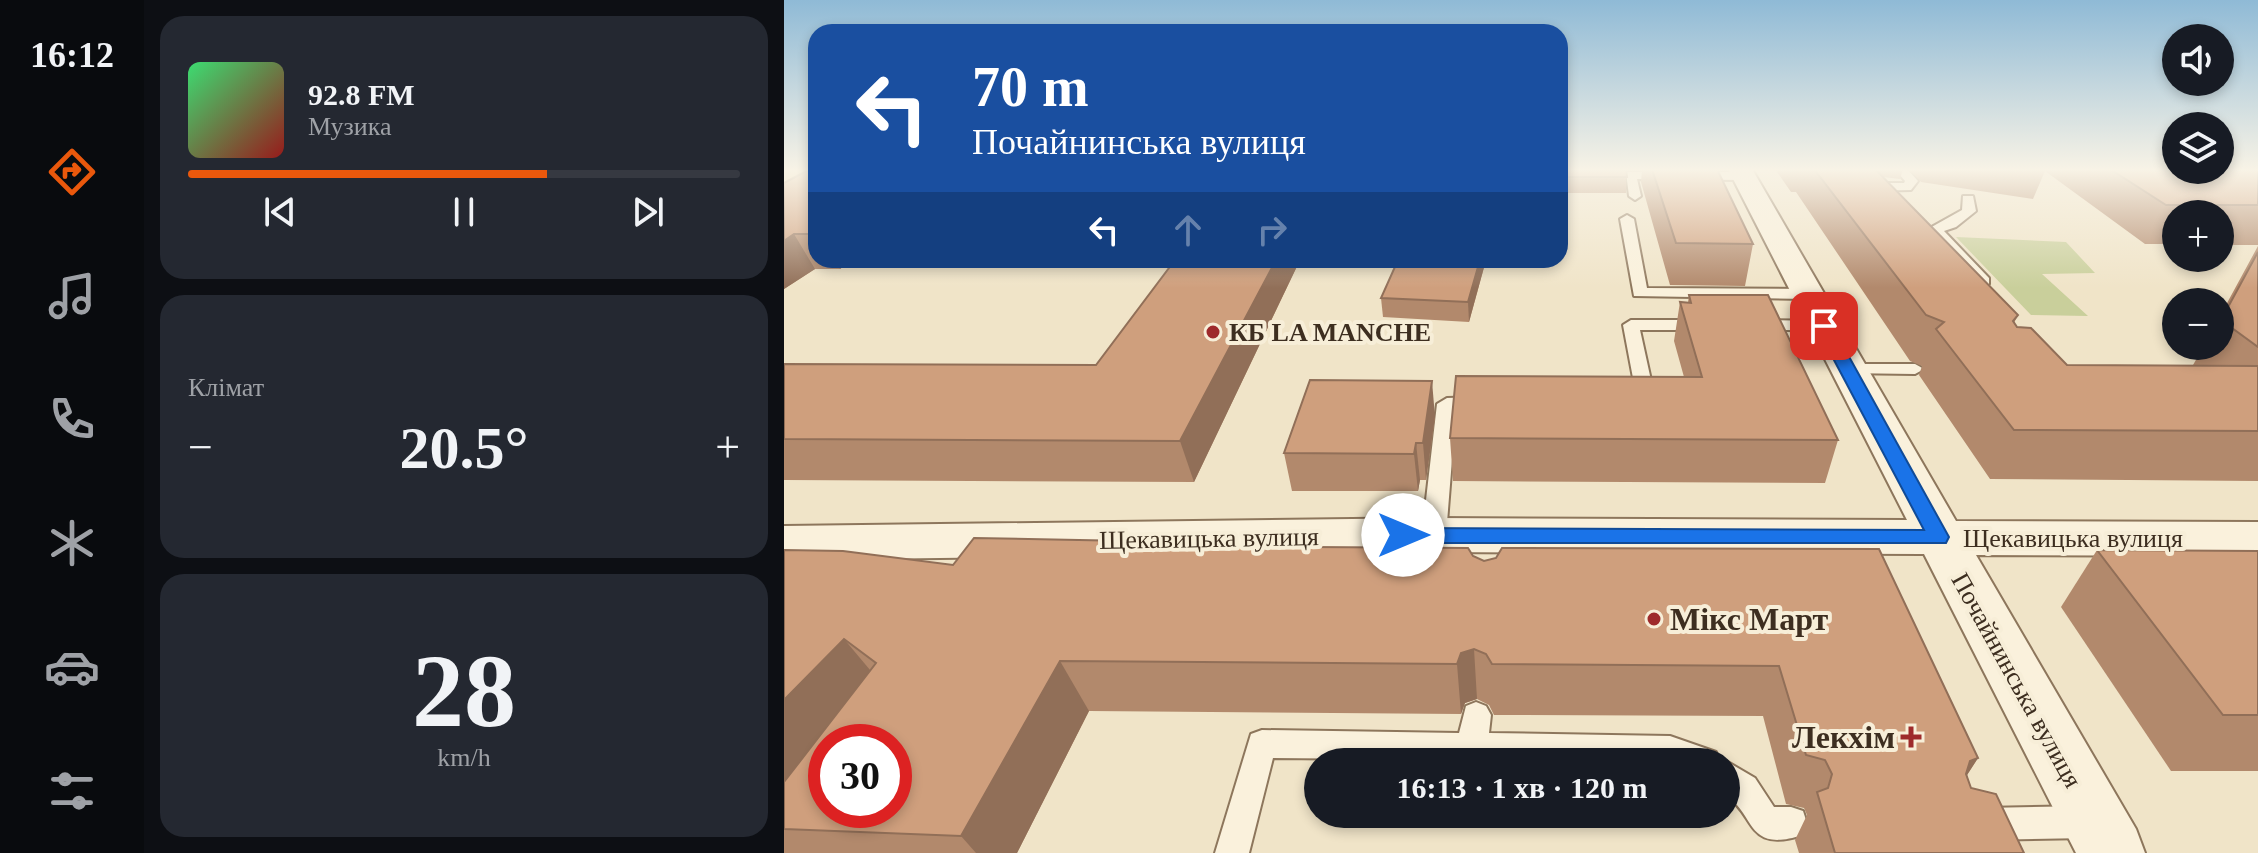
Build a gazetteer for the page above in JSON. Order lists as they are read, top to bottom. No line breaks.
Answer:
{"streets":{"street":["Щекавицька вулиця","Почайнинська вулиця"]},"crossings":[["Щекавицька вулиця","Почайнинська вулиця"]],"places":{"other":["КБ LA MANCHE","Мікс Март"],"health":["Лекхім"]},"page":{"tabs":"16:12","map_buttons":["+","−"],"turn":["70 m","Почайнинська вулиця"],"song":["92.8 FM","Музика"],"tile":["Клімат",["28","km/h"]],"heat":["−","20.5°","+"],"limit":"30","trip":"16:13 · 1 хв · 120 m"}}
